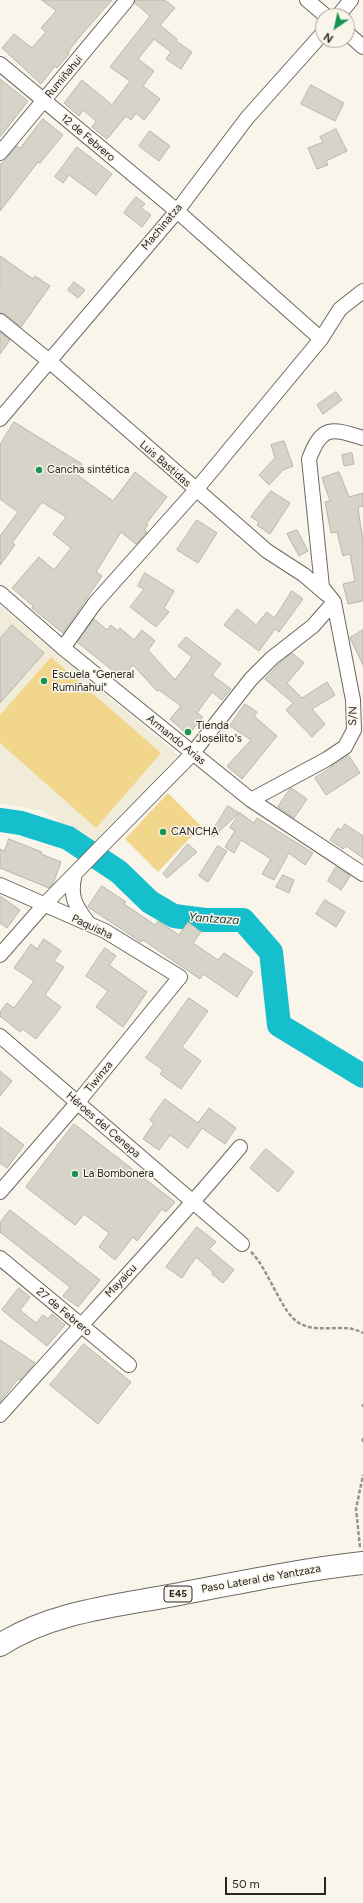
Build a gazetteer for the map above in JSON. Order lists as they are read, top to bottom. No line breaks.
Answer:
{"streets":{"highway":["Paso Lateral de Yantzaza","E45"],"street":["Rumiñahui","12 de Febrero","Machinatza","Luis Bastidas","S/N","Armando Arias","Paquisha","Tiwinza","Héroes del Cenepa","Mayaicu","27 de Febrero"]},"crossings":[["Rumiñahui","12 de Febrero"],["12 de Febrero","Machinatza"],["Machinatza","Luis Bastidas"],["Luis Bastidas","S/N"],["S/N","Armando Arias"],["Paquisha","Tiwinza"],["Tiwinza","Héroes del Cenepa"],["Héroes del Cenepa","Mayaicu"],["Mayaicu","27 de Febrero"]],"water":["Yantzaza"],"places":["Cancha sintética","Escuela \"General Rumiñahui\"","Tienda Joselito's","CANCHA","La Bombonera"],"scale_bar":"50 m","north":"bottom left"}
